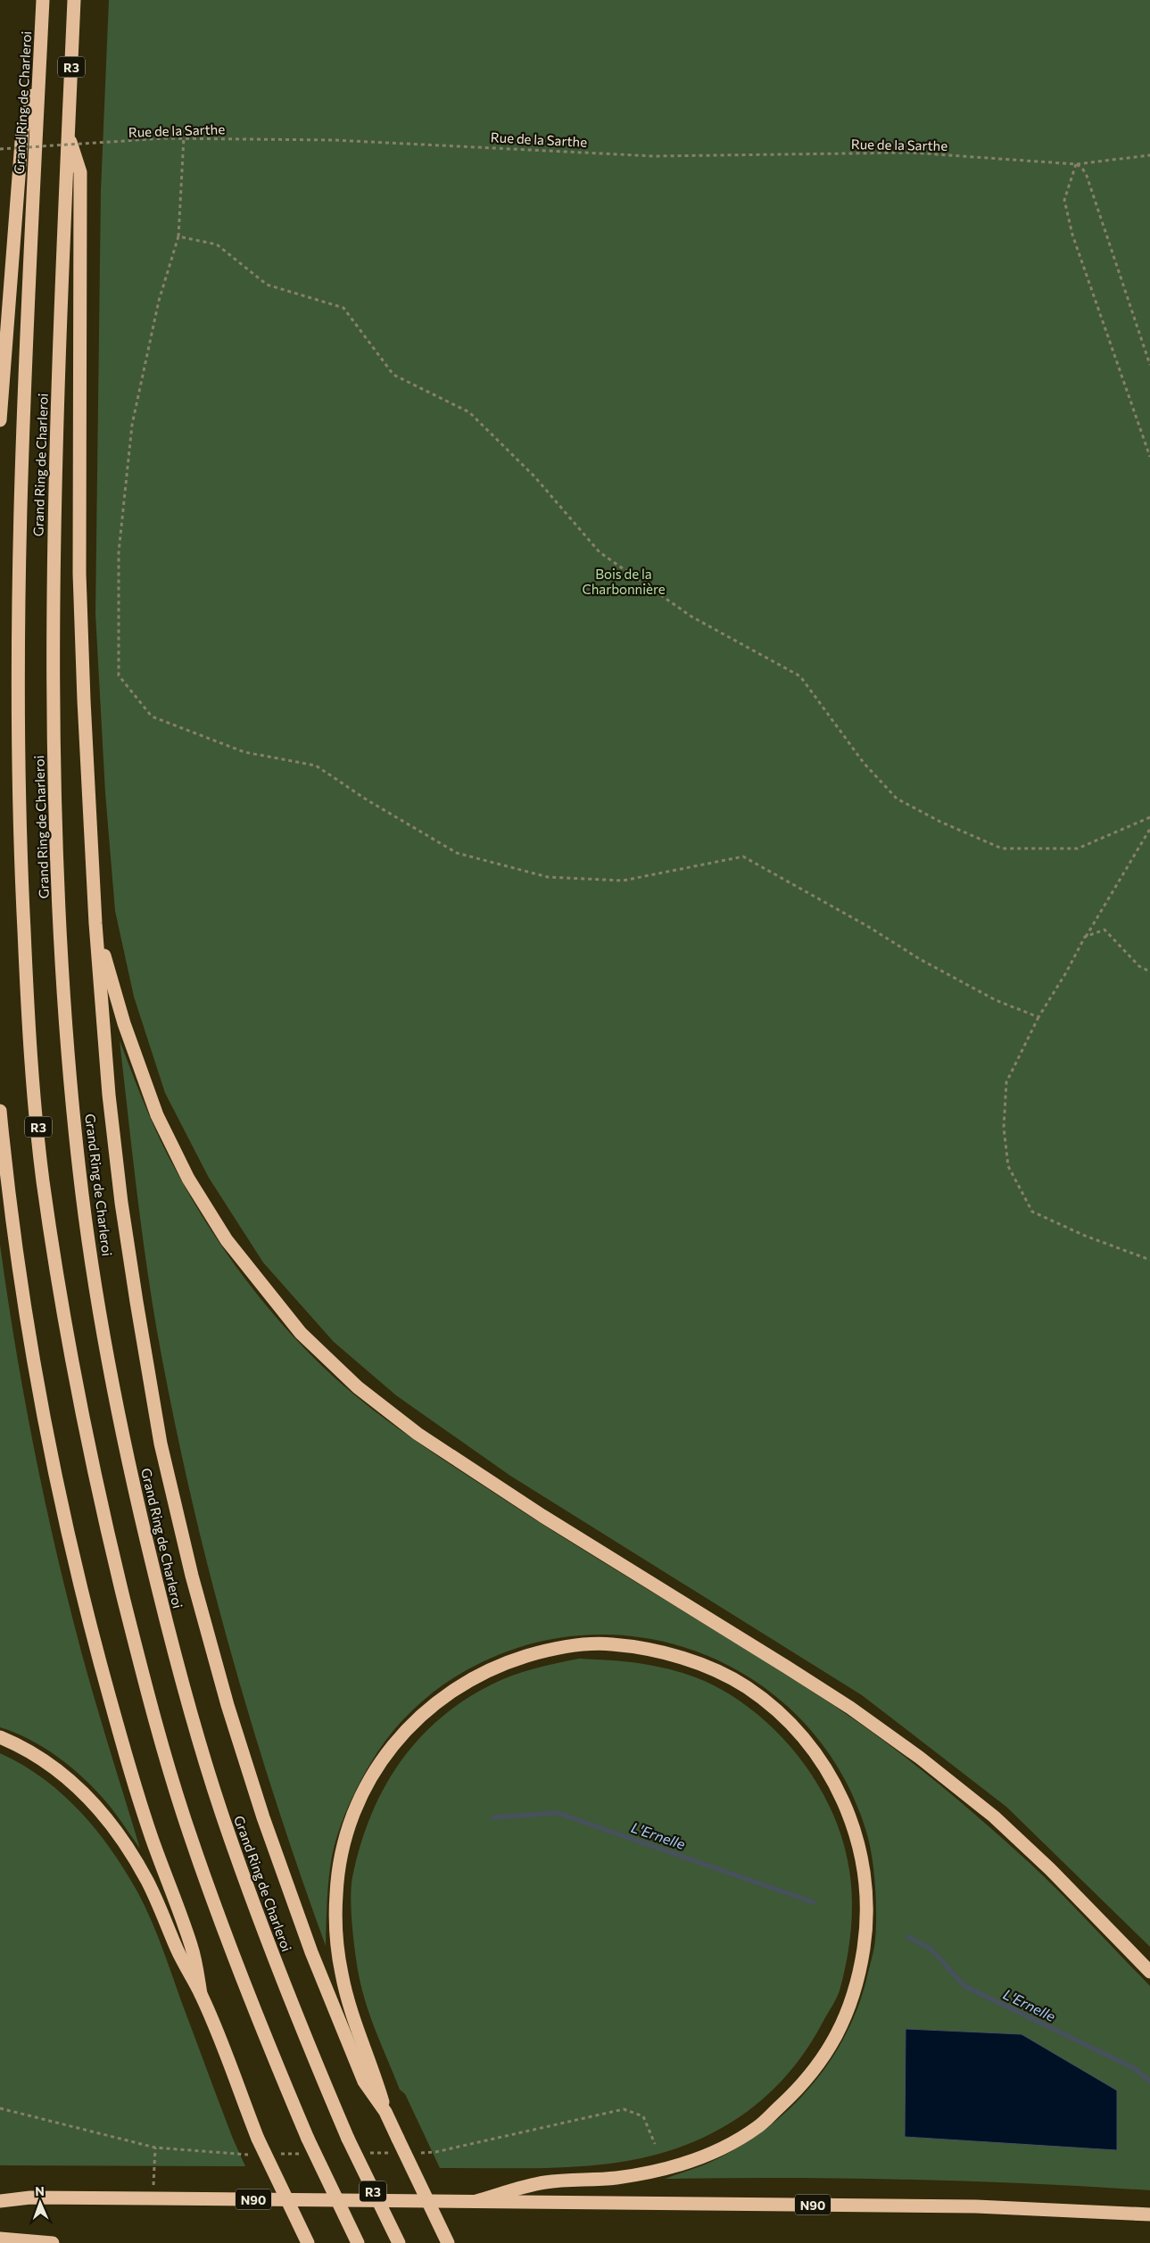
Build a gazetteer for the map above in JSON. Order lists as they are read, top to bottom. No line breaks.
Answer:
{"streets":{"highway":["R3","Grand Ring de Charleroi","N90"],"path":["Rue de la Sarthe"]},"water":["L'Ernelle"],"parks":["Bois de la Charbonnière"],"north":"top"}
